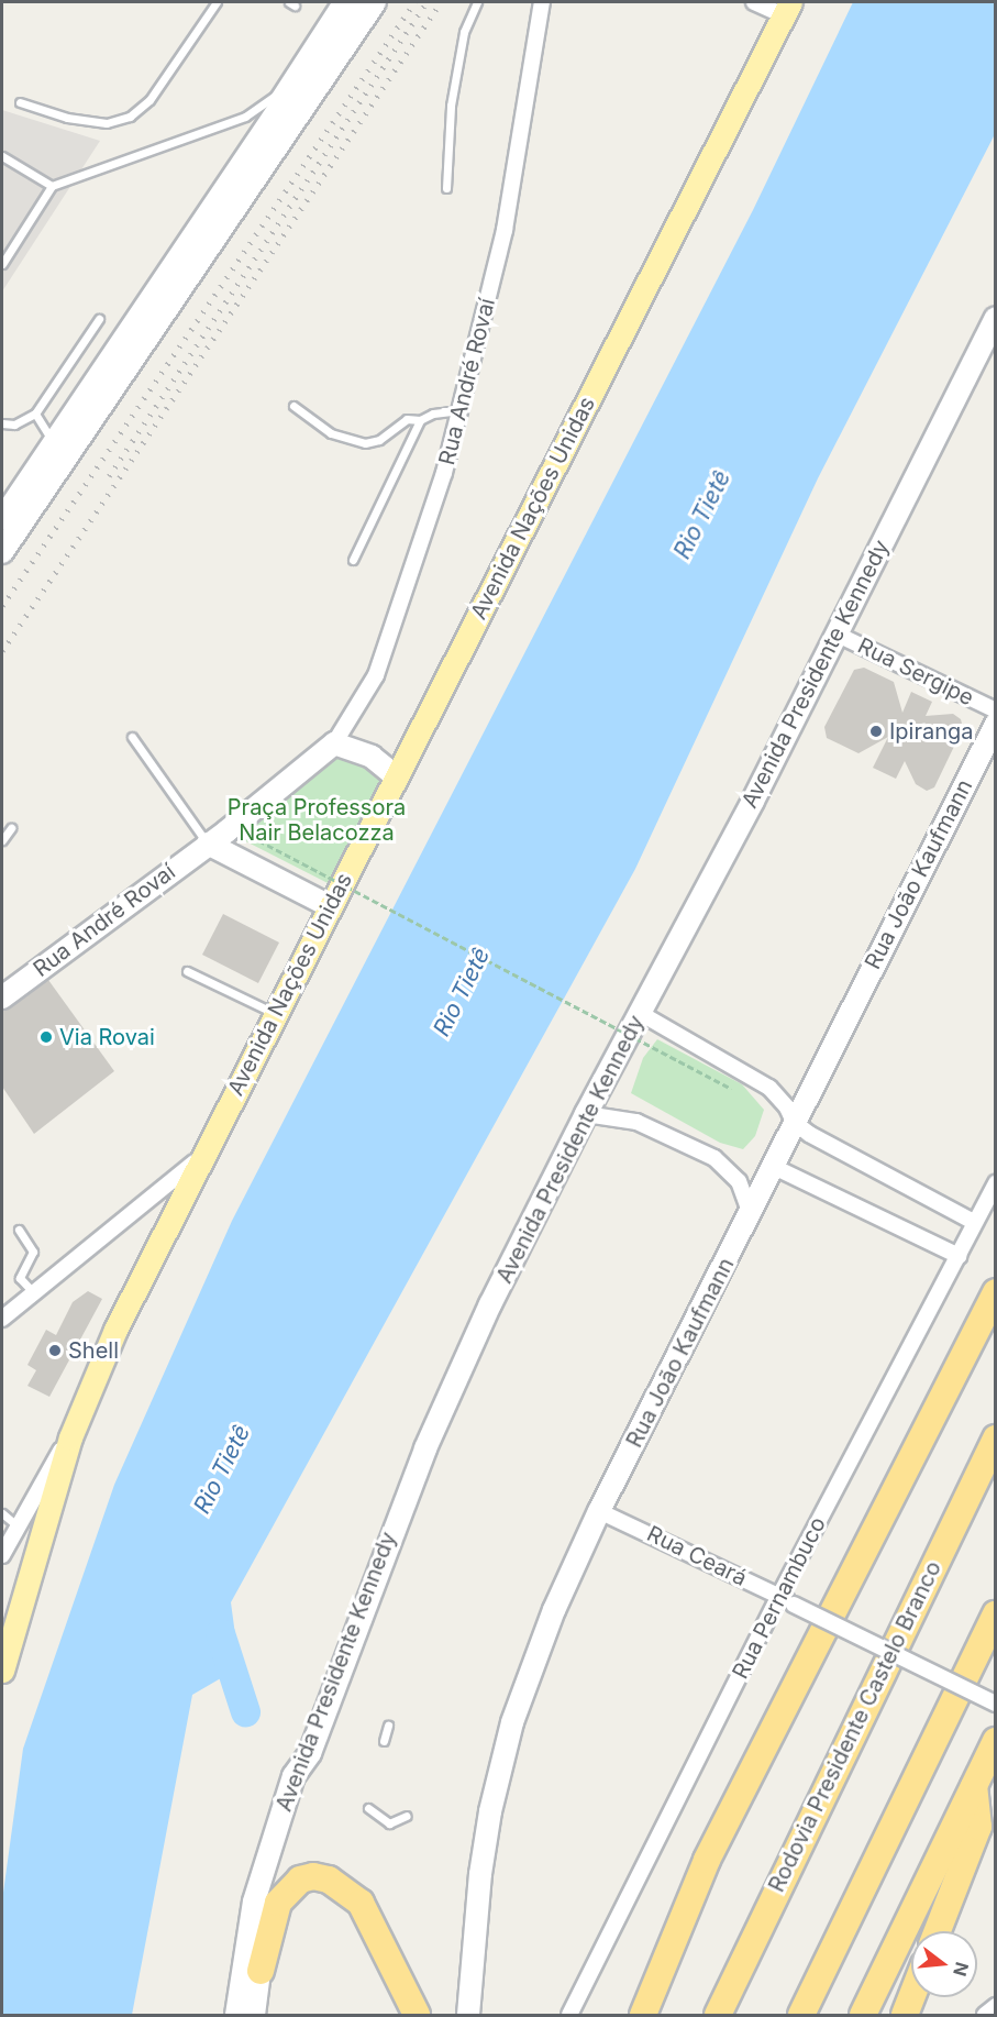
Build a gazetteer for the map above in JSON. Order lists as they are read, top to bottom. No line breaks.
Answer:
{"streets":{"highway":["Rodovia Presidente Castelo Branco"],"main road":["Rua André Rovaí","Avenida Nações Unidas","Avenida Presidente Kennedy","Rua João Kaufmann"],"street":["Rua Sergipe","Rua Ceará","Rua Pernambuco"]},"crossings":[["Rua Sergipe","Avenida Presidente Kennedy"],["Rua João Kaufmann","Rua Ceará"],["Rua Ceará","Rua Pernambuco"]],"water":["Rio Tietê"],"parks":["Praça Professora Nair Belacozza"],"places":["Ipiranga","Via Rovai","Shell"],"north":"right"}
